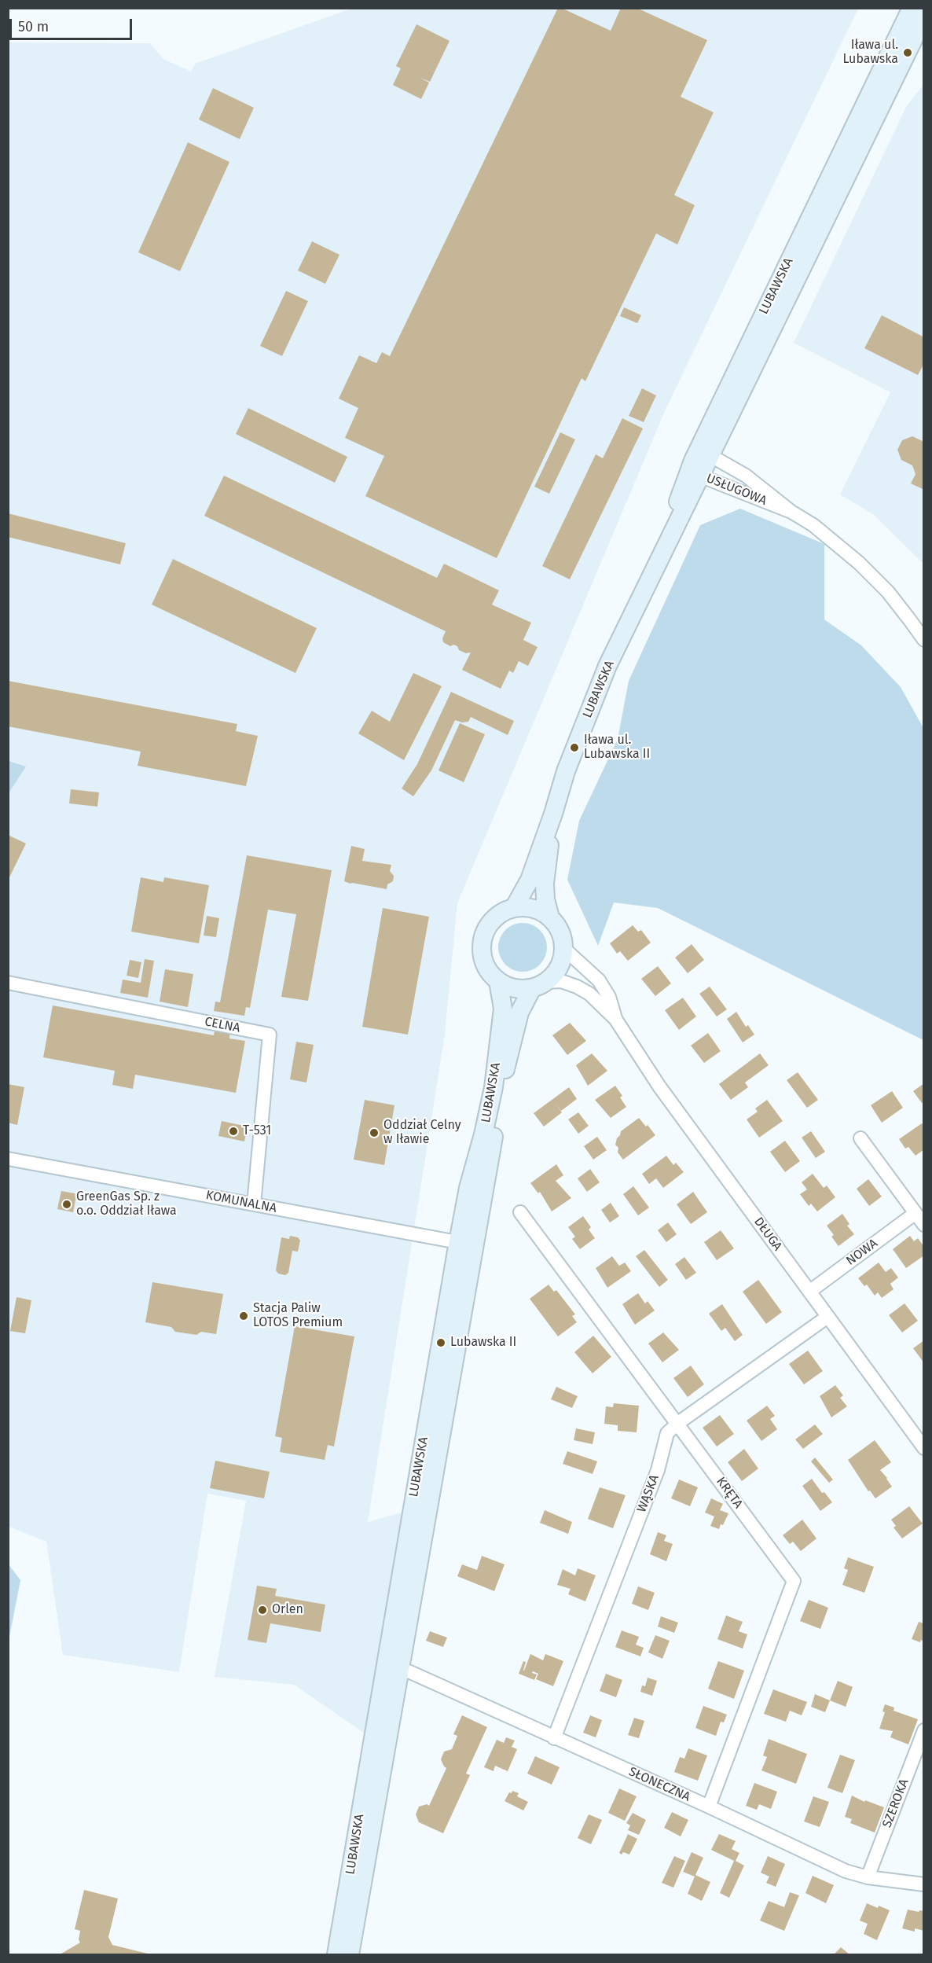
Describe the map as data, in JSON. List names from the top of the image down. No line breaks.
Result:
{"streets":{"main road":["LUBAWSKA"],"street":["USŁUGOWA","CELNA","KOMUNALNA","DŁUGA","NOWA","KRĘTA","WĄSKA","SŁONECZNA","SZEROKA"]},"crossings":[["LUBAWSKA","USŁUGOWA"],["LUBAWSKA","KOMUNALNA"],["LUBAWSKA","DŁUGA"],["LUBAWSKA","SŁONECZNA"],["CELNA","KOMUNALNA"],["DŁUGA","NOWA"],["DŁUGA","WĄSKA"],["KRĘTA","WĄSKA"],["KRĘTA","SŁONECZNA"],["WĄSKA","SŁONECZNA"],["SŁONECZNA","SZEROKA"]],"places":["Iława ul. Lubawska","Iława ul. Lubawska II","T-531","Oddział Celny w Iławie","GreenGas Sp. z o.o. Oddział Iława","Stacja Paliw LOTOS Premium","Lubawska II","Orlen"],"scale_bar":"50 m"}
